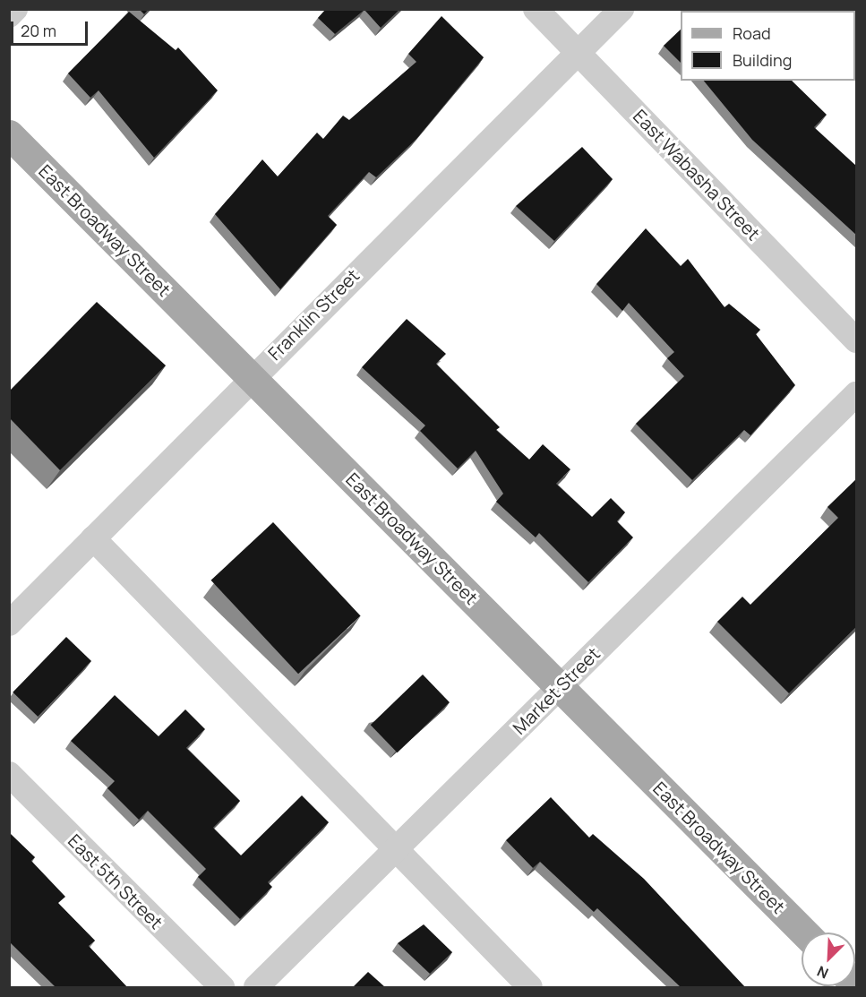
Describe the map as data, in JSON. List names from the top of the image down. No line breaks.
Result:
{"streets":{"main road":["East Broadway Street"],"street":["East Wabasha Street","Franklin Street","Market Street","East 5th Street"]},"crossings":[["East Wabasha Street","Franklin Street"],["East Broadway Street","Franklin Street"],["East Broadway Street","Market Street"]],"legend":["Road","Building"],"scale_bar":"20 m","north":"bottom left"}
